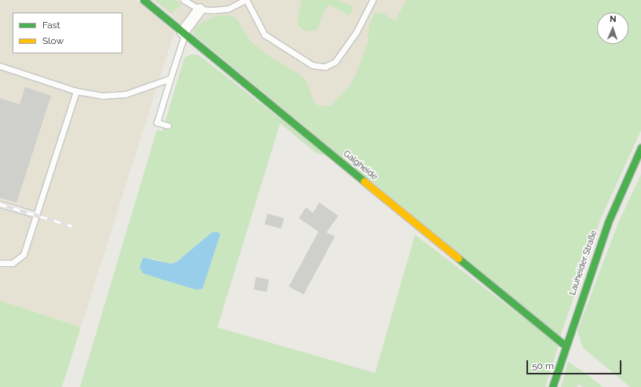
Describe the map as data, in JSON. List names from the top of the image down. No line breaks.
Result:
{"streets":{"street":["Galgheide","Lauheider Straße"]},"crossings":[["Galgheide","Lauheider Straße"]],"legend":["Fast","Slow"],"scale_bar":"50 m","north":"top"}
